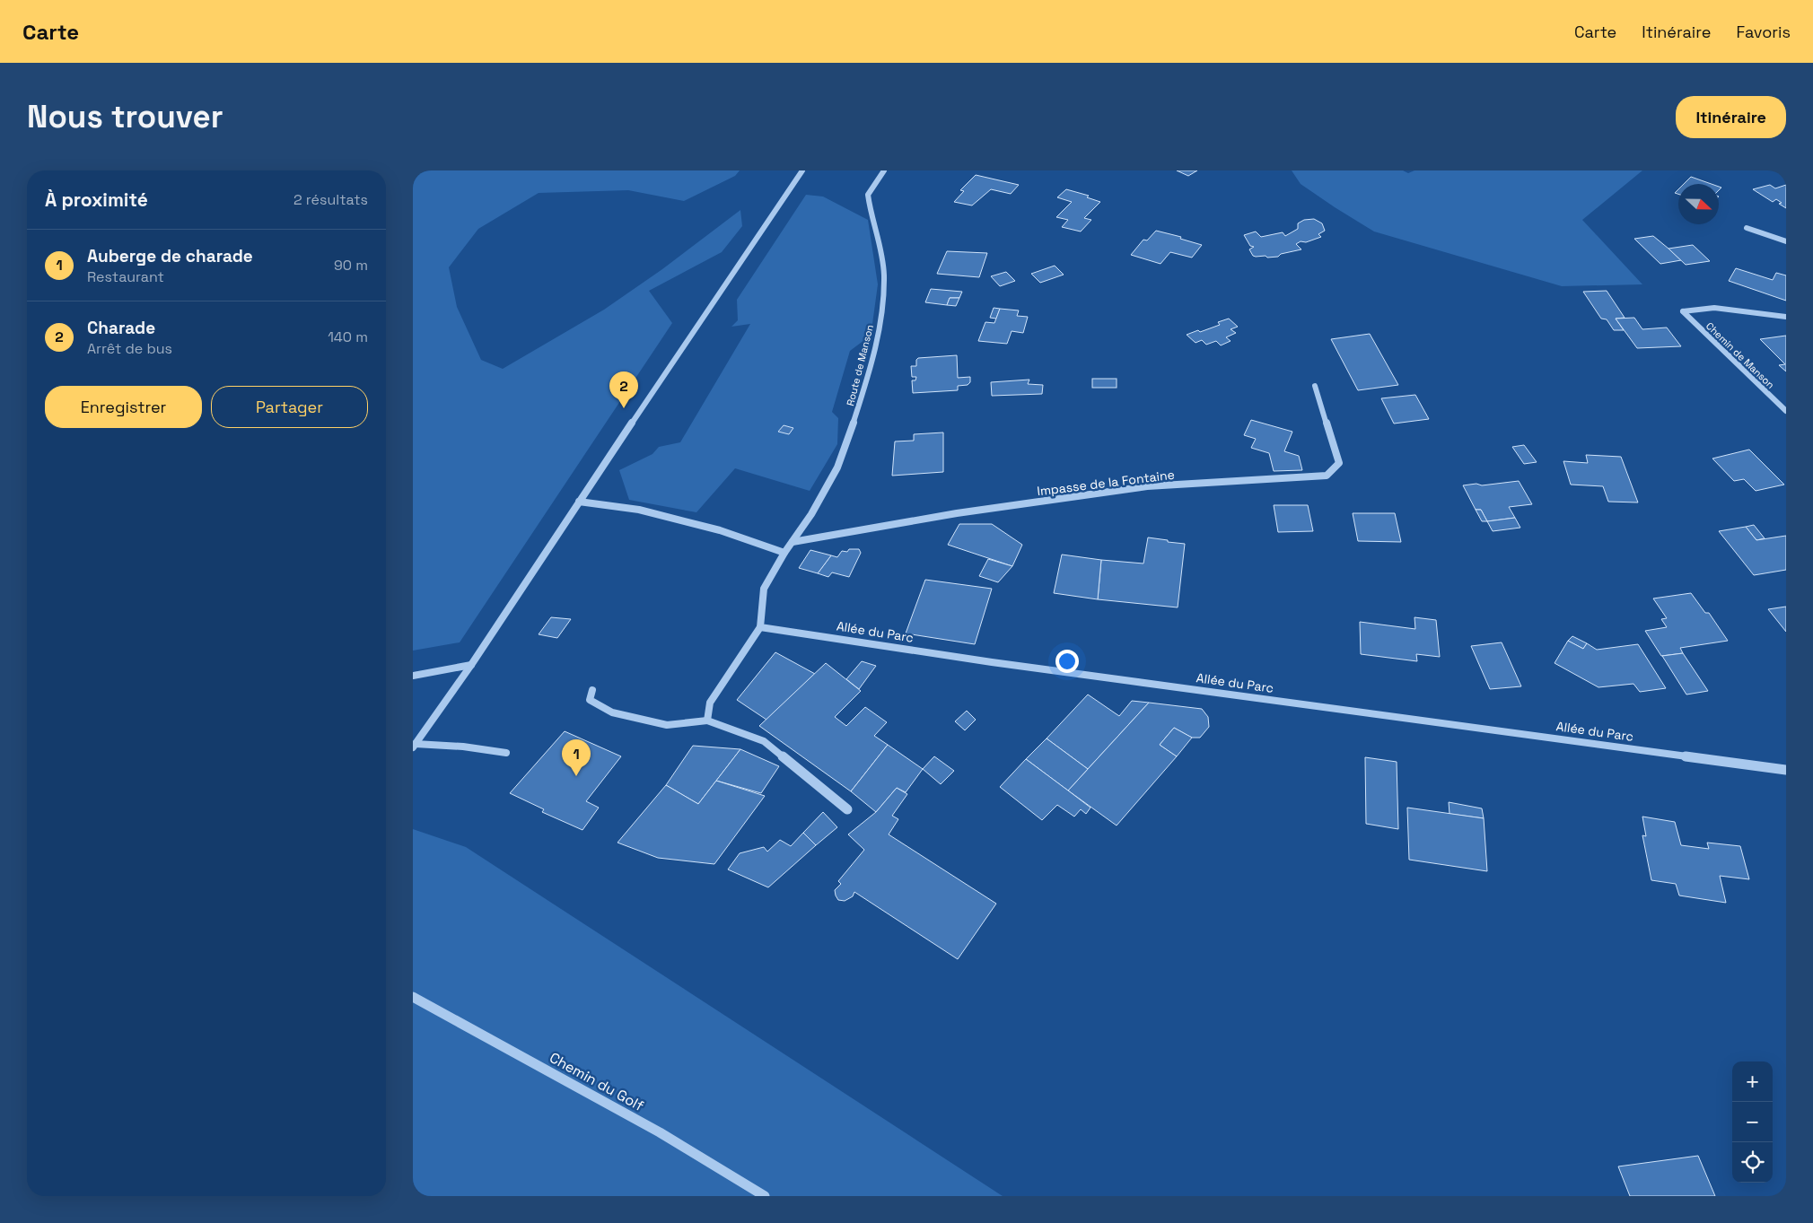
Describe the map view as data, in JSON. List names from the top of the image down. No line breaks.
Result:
{"streets":{"street":["Chemin de Manson","Route de Manson","Impasse de la Fontaine","Allée du Parc","Chemin du Golf"]},"crossings":[["Route de Manson","Impasse de la Fontaine"]],"north":"right","page":{"header":"Carte","nav":["Carte","Itinéraire","Favoris"],"buttons":["Itinéraire",["Enregistrer","Partager"]],"title":"Nous trouver","heading":["À proximité","2 résultats"],"list":[{"mark":"1","name":"Auberge de charade","note":"Restaurant","value":"90 m"},{"mark":"2","name":"Charade","note":"Arrêt de bus","value":"140 m"}],"pins":["2","1"],"map_buttons":["+","−"]}}
